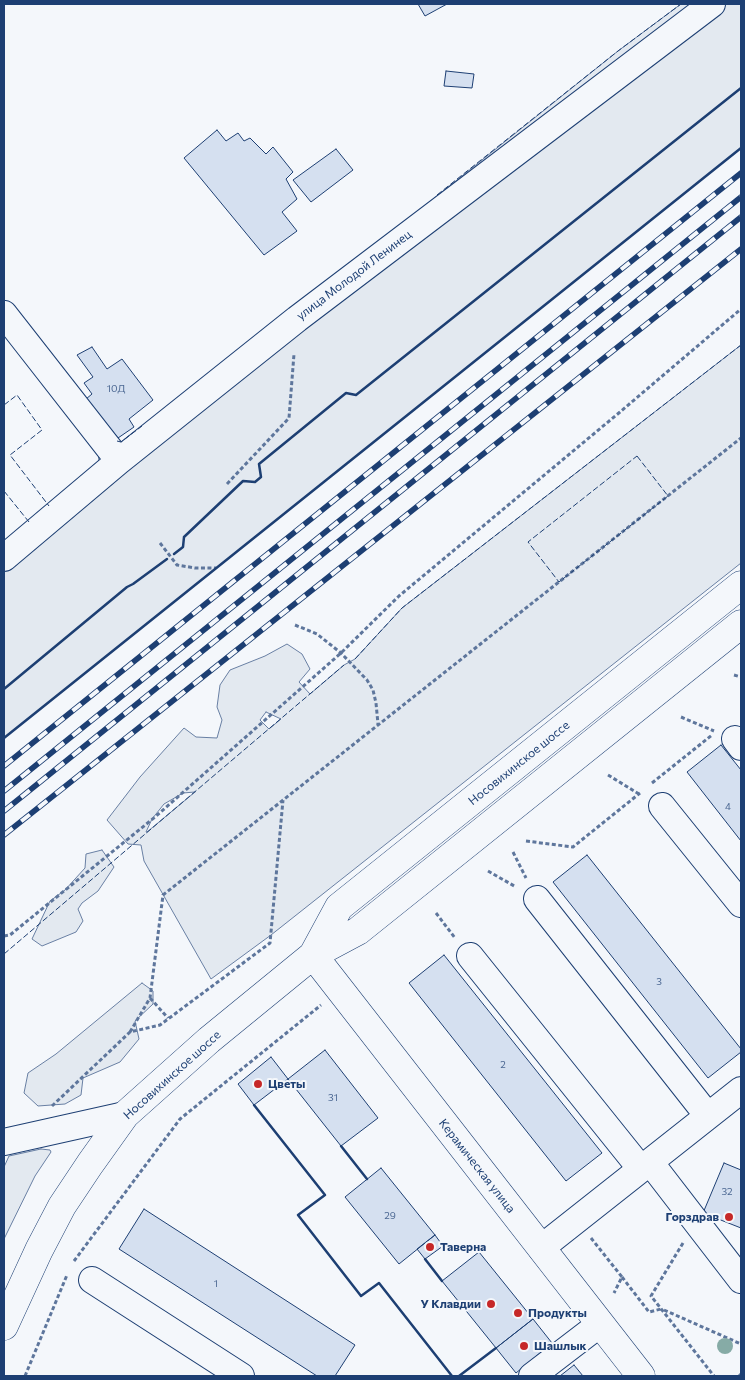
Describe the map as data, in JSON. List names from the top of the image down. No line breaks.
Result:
{"streets":{"main road":["Носовихинское шоссе","Керамическая улица"],"street":["улица Молодой Ленинец"]},"crossings":[["Носовихинское шоссе","Керамическая улица"]],"places":["Цветы","Горздрав","Таверна","У Клавдии","Продукты","Шашлык"],"house_numbers":["10Д","4","3","2","31","32","29","1"]}
